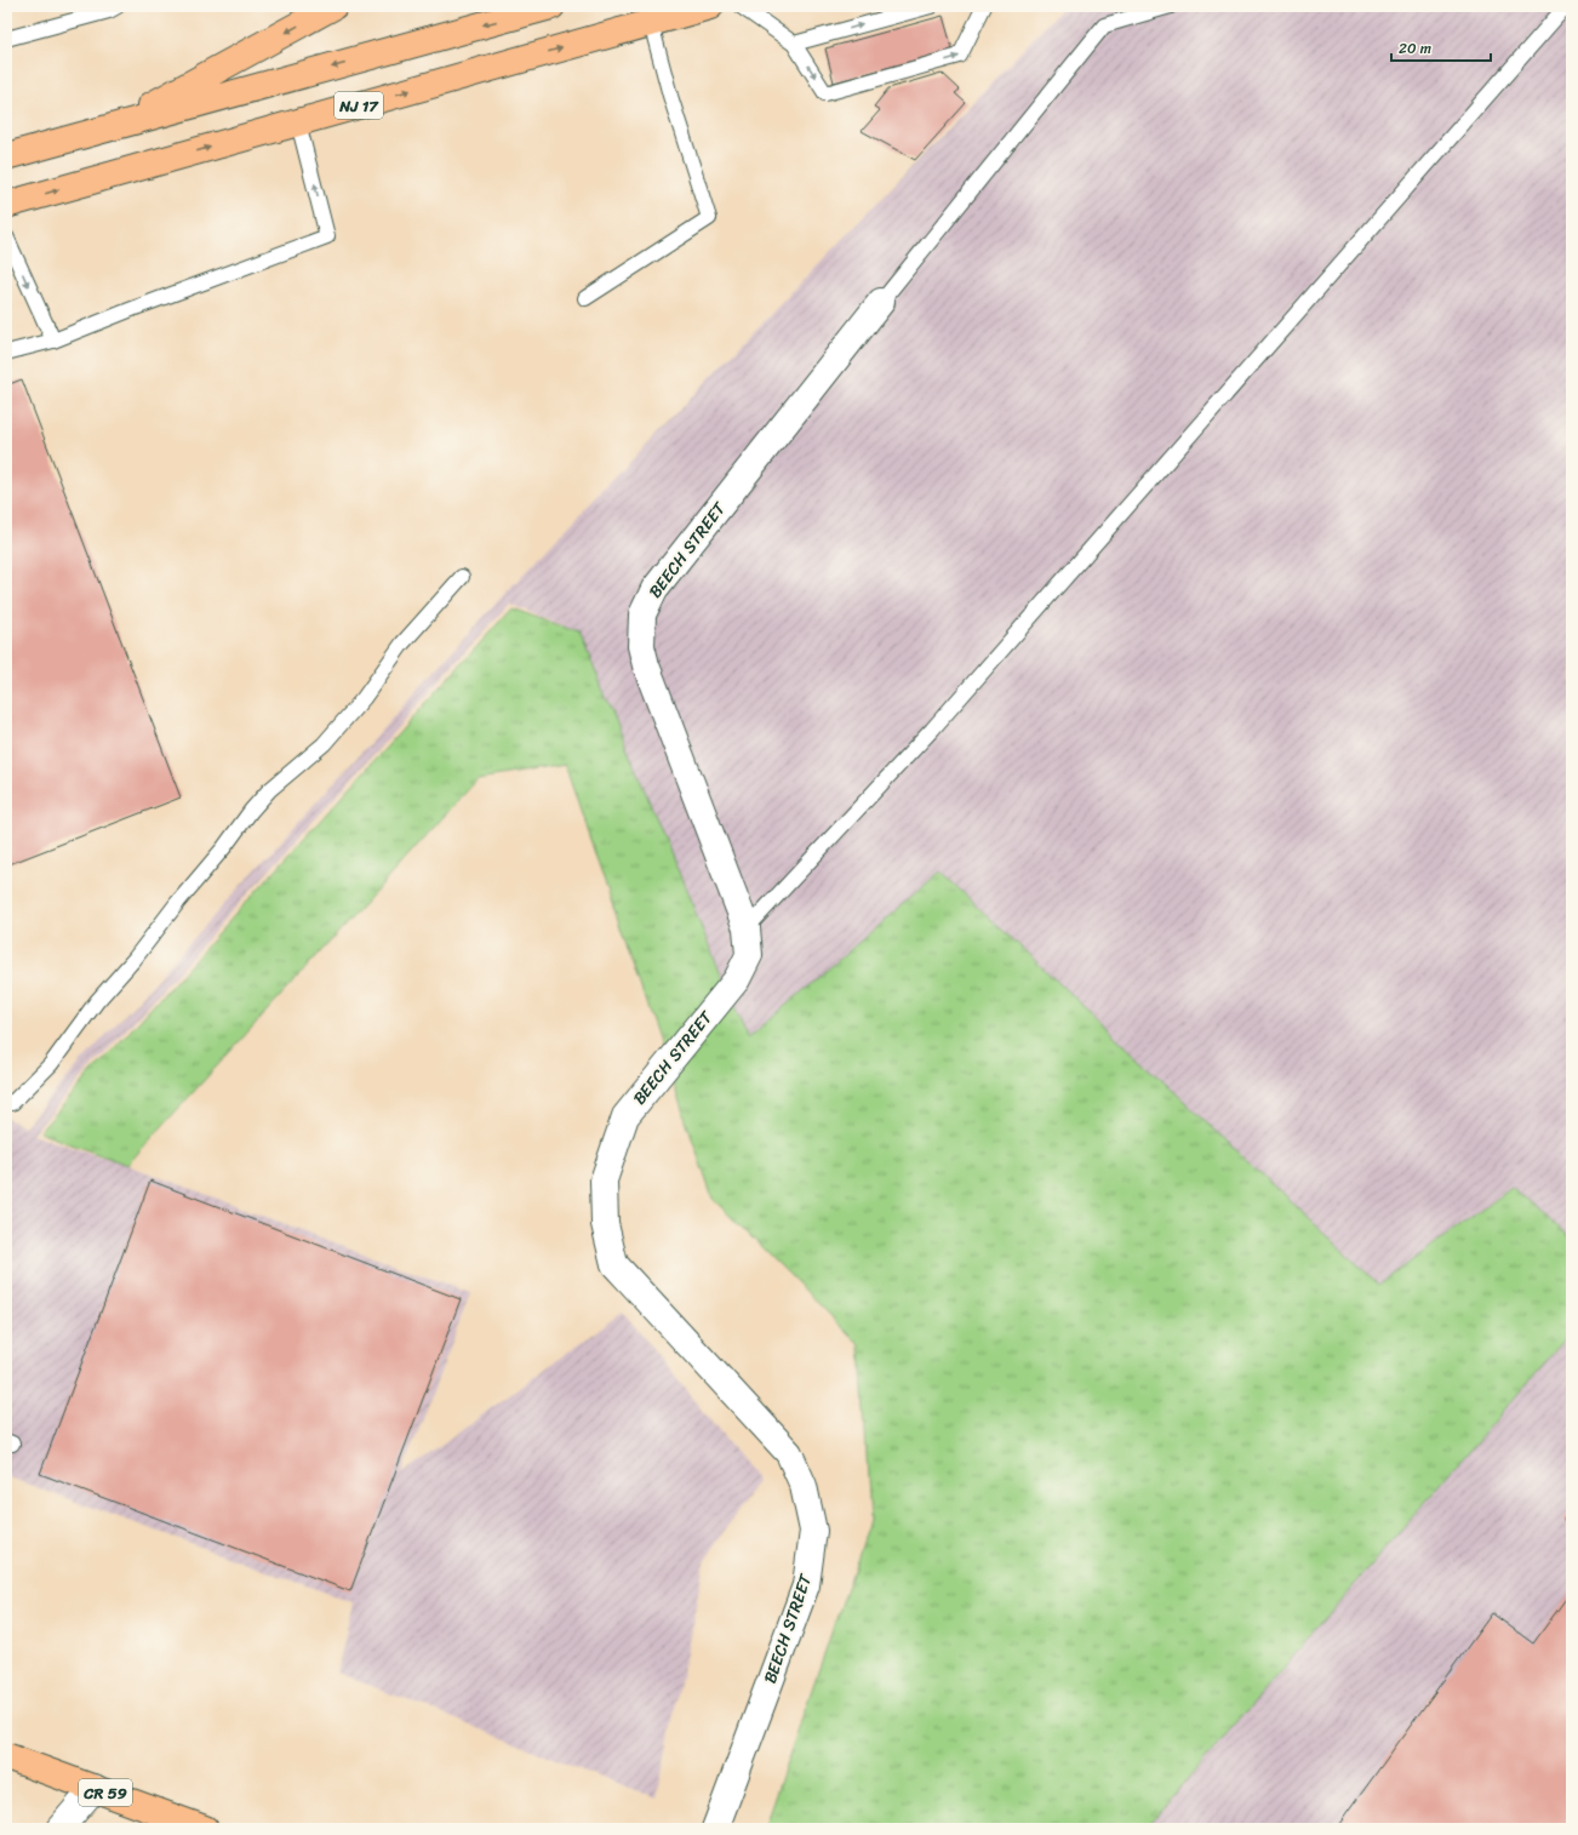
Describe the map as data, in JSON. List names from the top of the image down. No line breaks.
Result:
{"streets":{"main road":["NJ 17","CR 59"],"street":["BEECH STREET"]},"scale_bar":"20 m"}
